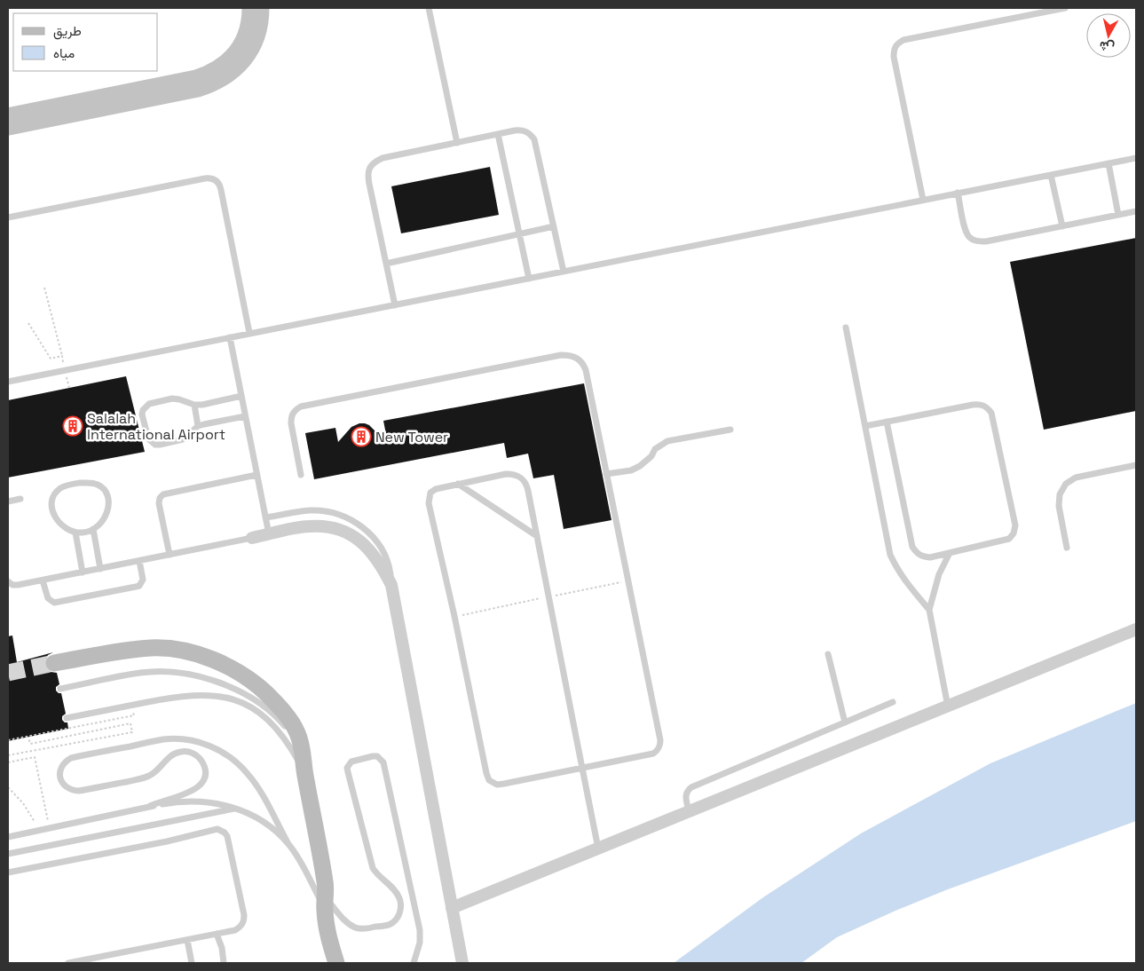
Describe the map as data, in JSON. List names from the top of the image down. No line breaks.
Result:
{"places":{"building":["Salalah International Airport","New Tower"]},"legend":["طريق","مياه"],"north":"bottom"}
